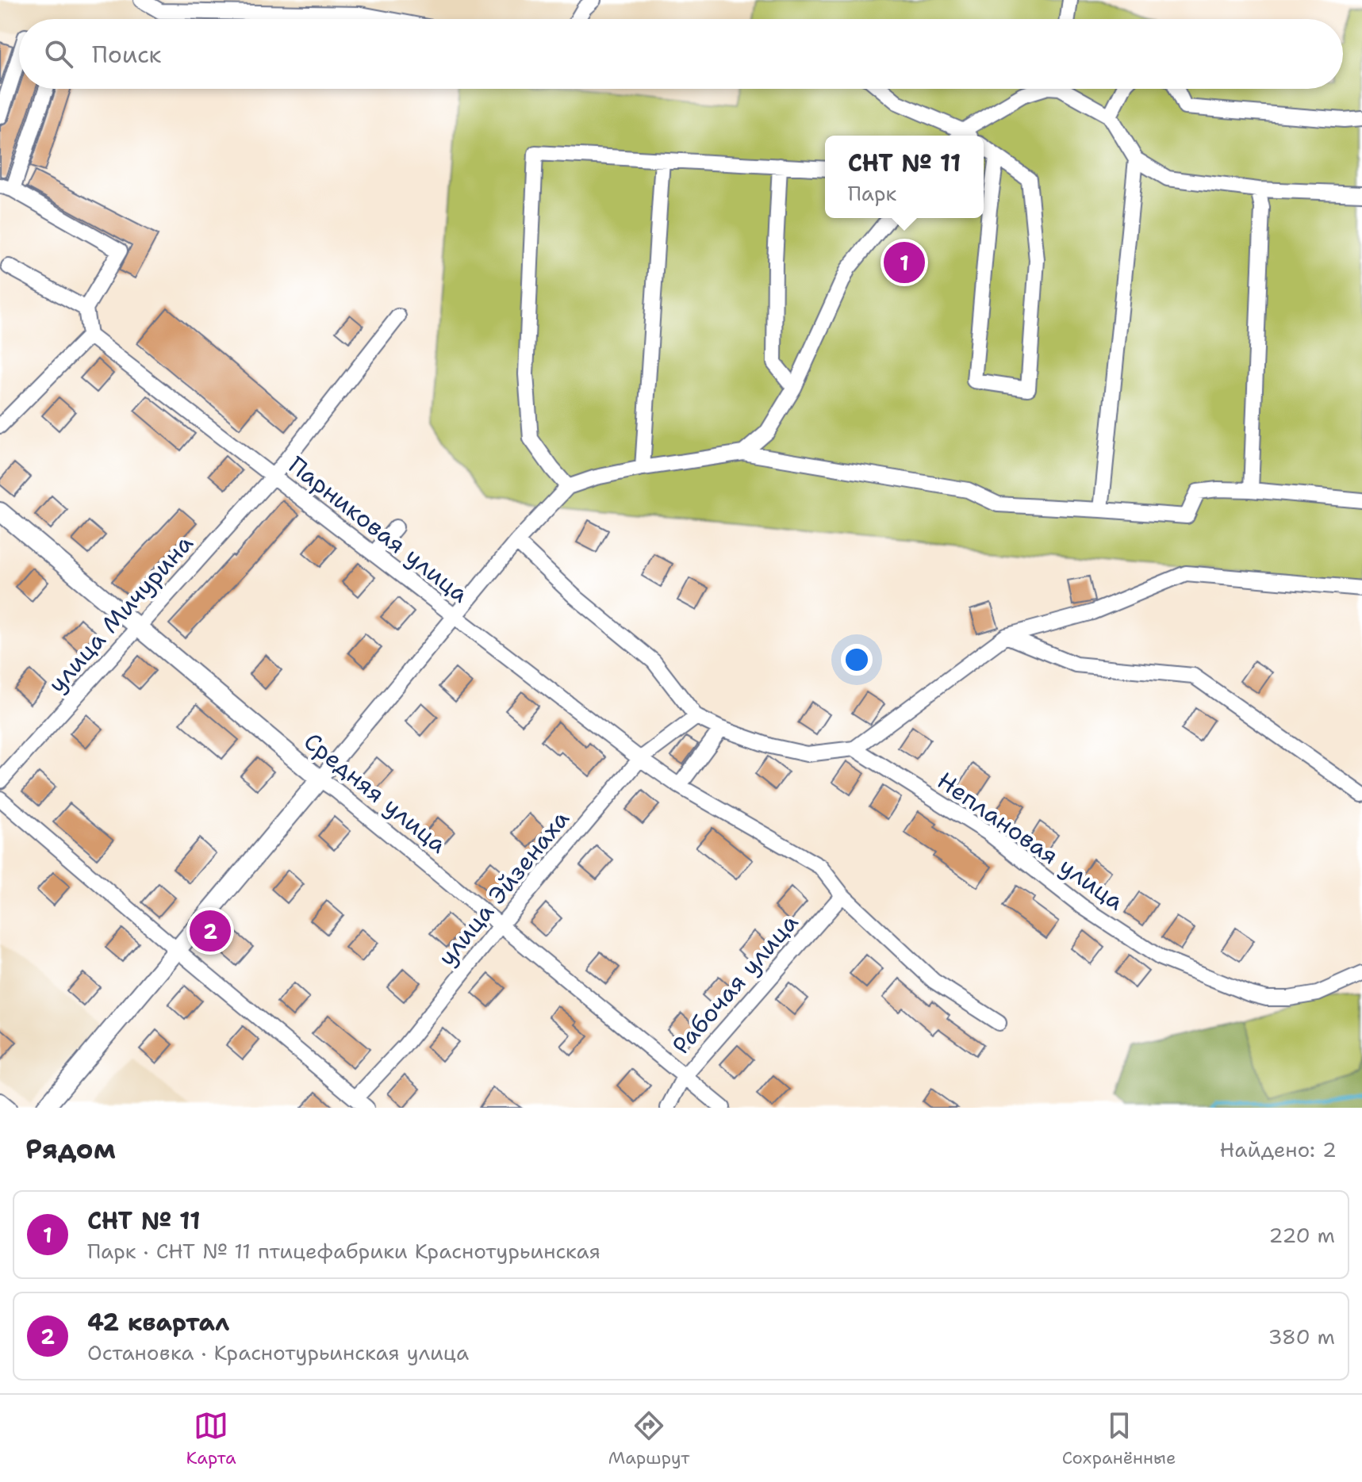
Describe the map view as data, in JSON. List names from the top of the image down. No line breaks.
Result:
{"streets":{"main road":["Средняя улица"],"street":["Парниковая улица","улица Мичурина","Неплановая улица","улица Эйзенаха","Рабочая улица"]},"crossings":[["Парниковая улица","улица Мичурина"],["Парниковая улица","улица Эйзенаха"],["Парниковая улица","Рабочая улица"],["улица Мичурина","Средняя улица"],["Средняя улица","улица Эйзенаха"],["Средняя улица","Рабочая улица"]],"page":{"search":"Поиск","popup":["СНТ № 11","Парк"],"pins":["1","2"],"heading":["Рядом","Найдено: 2"],"list":[{"mark":"1","name":"СНТ № 11","note":"Парк · СНТ № 11 птицефабрики Краснотурьинская","value":"220 m"},{"mark":"2","name":"42 квартал","note":"Остановка · Краснотурьинская улица","value":"380 m"}],"nav":["Карта","Маршрут","Сохранённые"]}}
